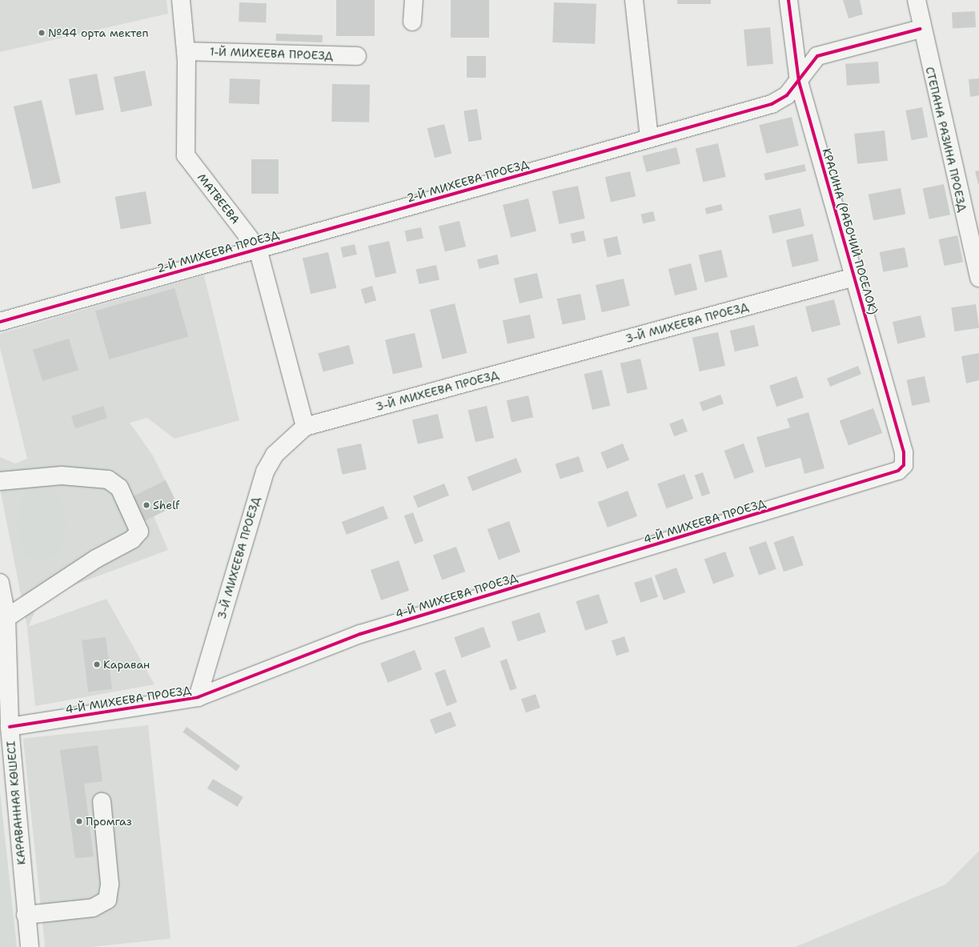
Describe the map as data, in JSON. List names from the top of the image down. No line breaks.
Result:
{"streets":{"street":["1-Й МИХЕЕВА ПРОЕЗД","СТЕПАНА РАЗИНА ПРОЕЗД","2-Й МИХЕЕВА ПРОЕЗД","МАТВЕЕВА","КРАСИНА (РАБОЧИЙ ПОСЕЛОК)","3-Й МИХЕЕВА ПРОЕЗД","4-Й МИХЕЕВА ПРОЕЗД","КАРАВАННАЯ КӨШЕСІ"]},"crossings":[["1-Й МИХЕЕВА ПРОЕЗД","МАТВЕЕВА"],["СТЕПАНА РАЗИНА ПРОЕЗД","2-Й МИХЕЕВА ПРОЕЗД"],["2-Й МИХЕЕВА ПРОЕЗД","МАТВЕЕВА"],["2-Й МИХЕЕВА ПРОЕЗД","КРАСИНА (РАБОЧИЙ ПОСЕЛОК)"],["МАТВЕЕВА","3-Й МИХЕЕВА ПРОЕЗД"],["КРАСИНА (РАБОЧИЙ ПОСЕЛОК)","3-Й МИХЕЕВА ПРОЕЗД"],["КРАСИНА (РАБОЧИЙ ПОСЕЛОК)","4-Й МИХЕЕВА ПРОЕЗД"],["3-Й МИХЕЕВА ПРОЕЗД","4-Й МИХЕЕВА ПРОЕЗД"],["4-Й МИХЕЕВА ПРОЕЗД","КАРАВАННАЯ КӨШЕСІ"]],"places":["№44 орта мектеп","Shelf","Караван","Промгаз"]}
